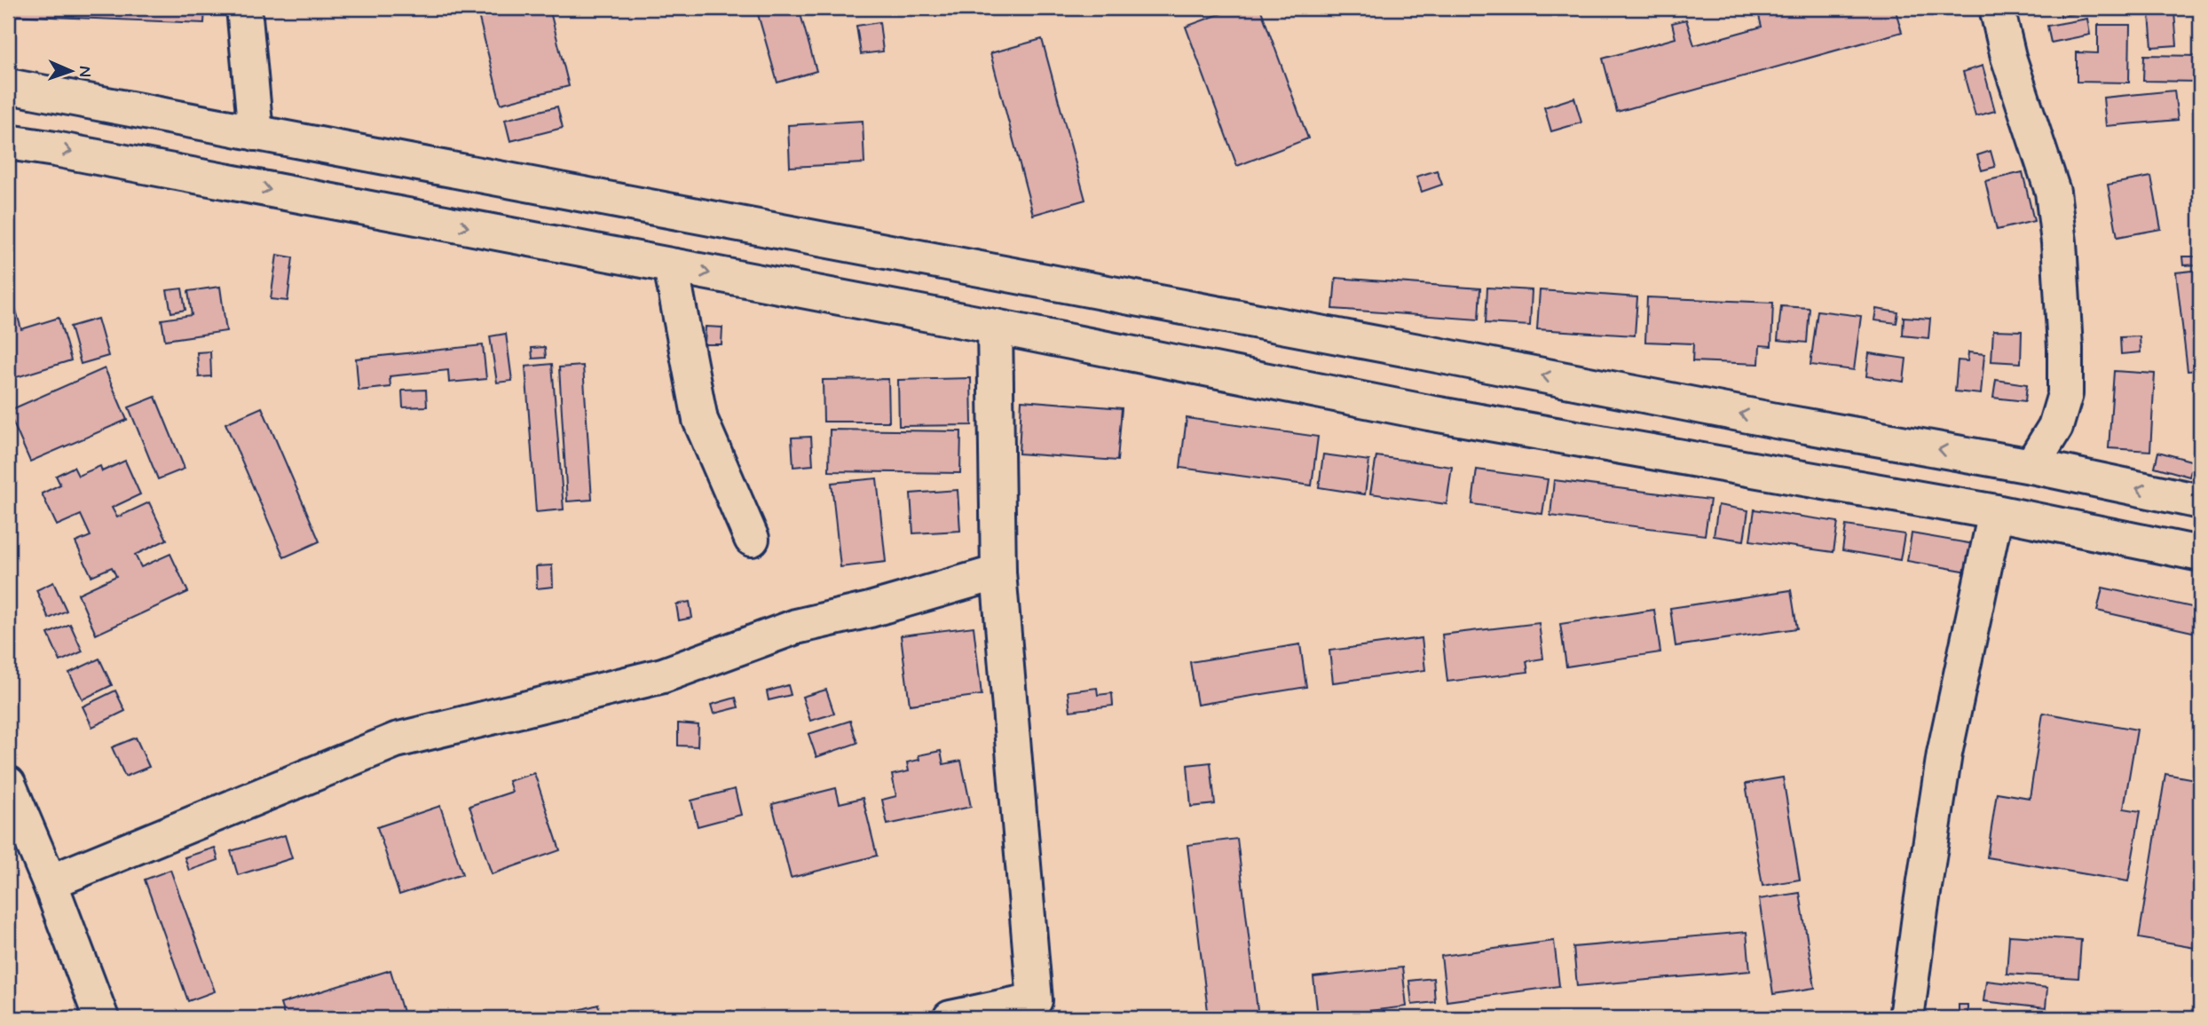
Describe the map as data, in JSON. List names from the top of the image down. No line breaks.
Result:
{"north":"right"}
